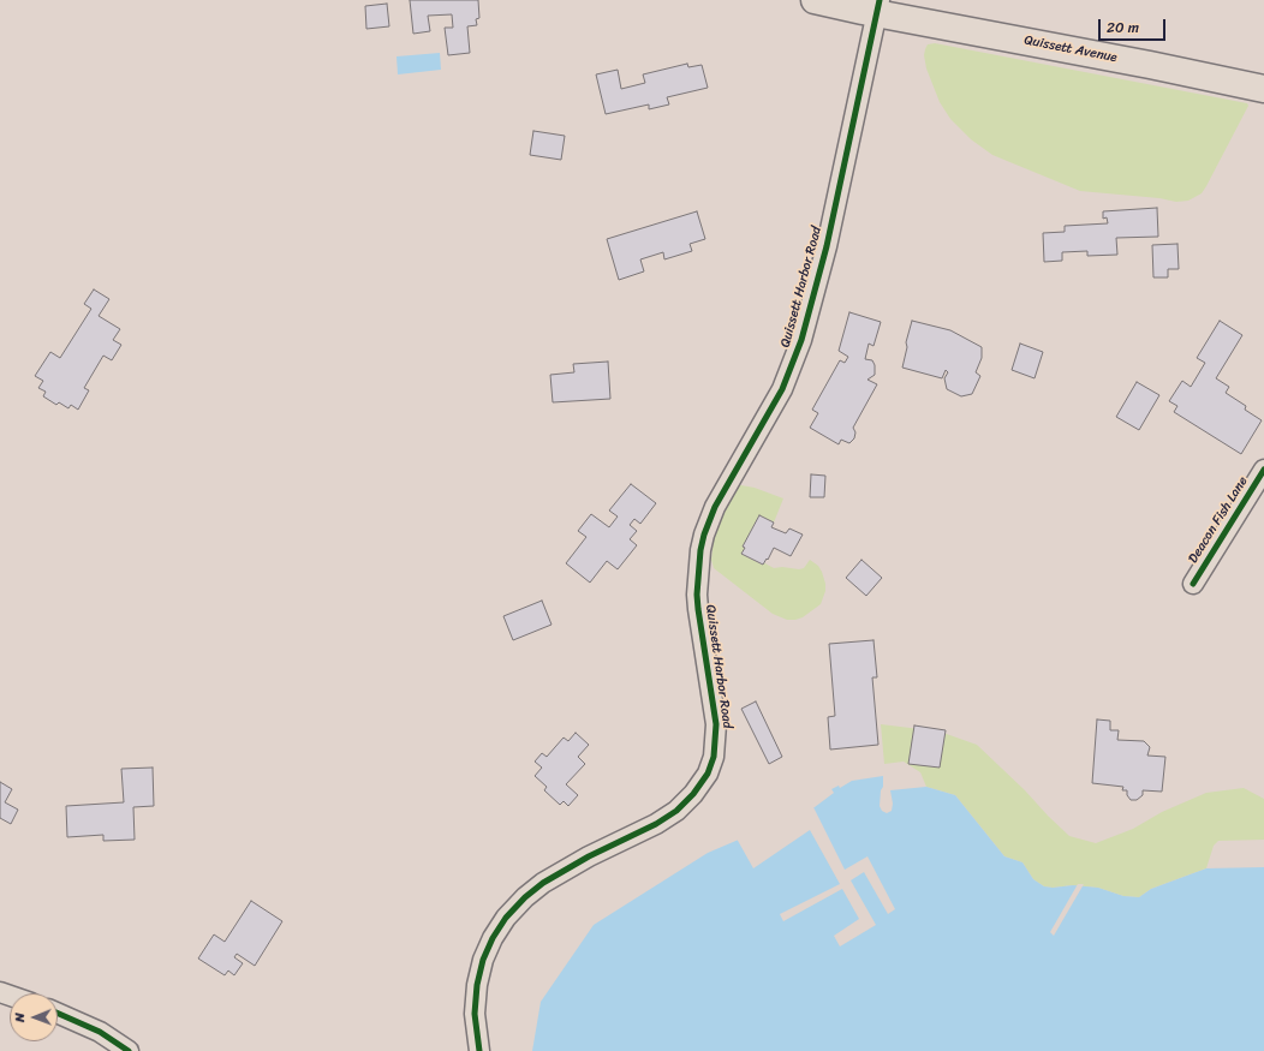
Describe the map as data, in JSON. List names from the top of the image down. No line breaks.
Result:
{"streets":{"main road":["Quissett Avenue"],"street":["Quissett Harbor Road","Deacon Fish Lane"]},"crossings":[["Quissett Avenue","Quissett Harbor Road"]],"scale_bar":"20 m","north":"left"}
